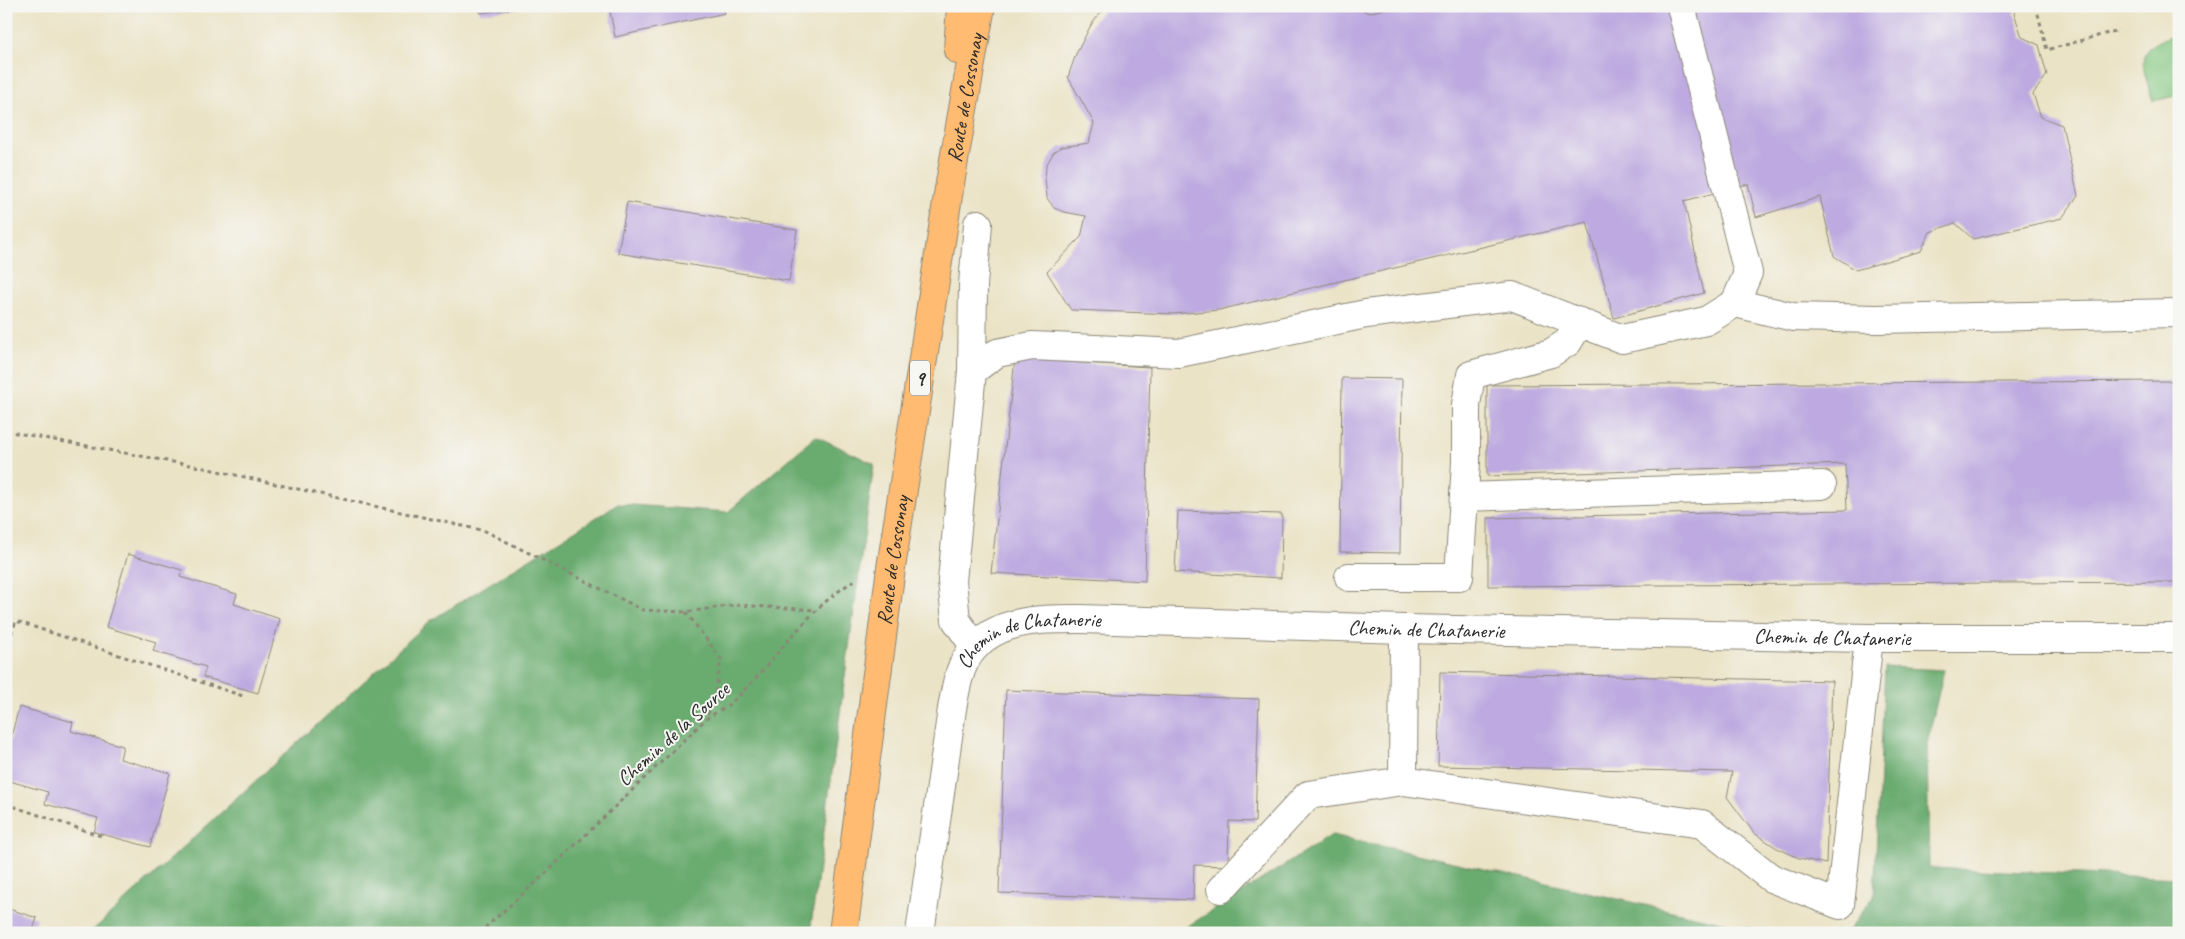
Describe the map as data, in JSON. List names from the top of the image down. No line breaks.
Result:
{"streets":{"main road":["Route de Cossonay","9"],"street":["Chemin de Chatanerie"],"path":["Chemin de la Source"]},"crossings":[["Route de Cossonay","Chemin de la Source"]]}
